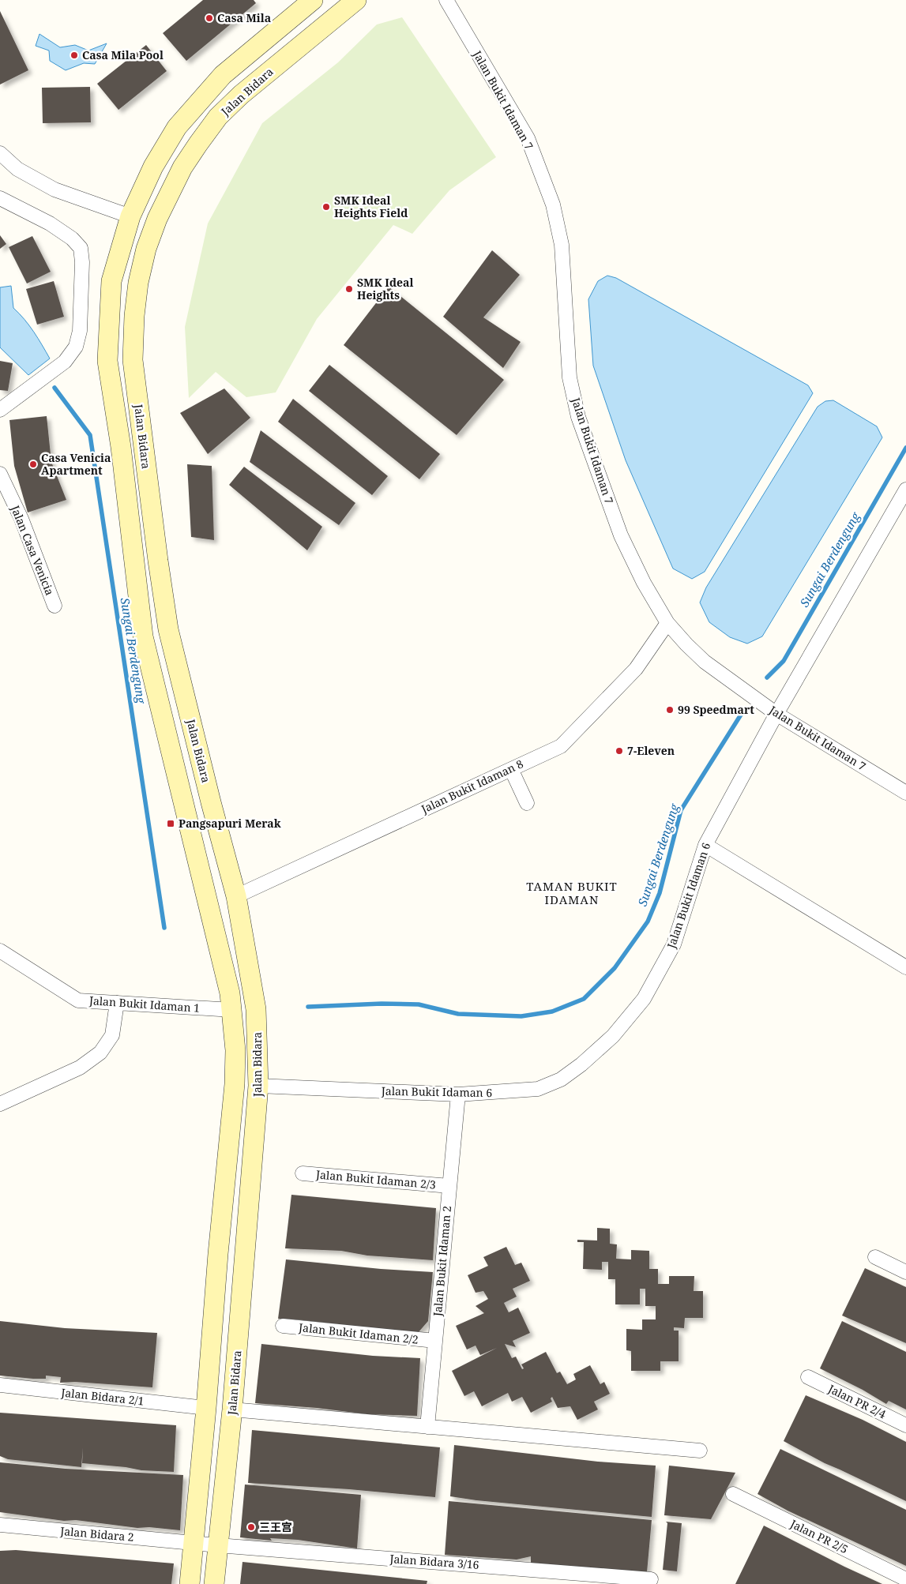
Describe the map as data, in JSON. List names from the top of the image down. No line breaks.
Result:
{"streets":{"main road":["Jalan Bidara"],"street":["Jalan Bukit Idaman 7","Jalan Casa Venicia","Jalan Bukit Idaman 8","Jalan Bukit Idaman 6","Jalan Bukit Idaman 1","Jalan Bukit Idaman 2/3","Jalan Bukit Idaman 2","Jalan Bukit Idaman 2/2","Jalan Bidara 2/1","Jalan PR 2/4","Jalan Bidara 2","Jalan PR 2/5","Jalan Bidara 3/16"]},"crossings":[["Jalan Bidara","Jalan Bukit Idaman 8"],["Jalan Bidara","Jalan Bukit Idaman 6"],["Jalan Bidara","Jalan Bukit Idaman 1"],["Jalan Bidara","Jalan Bidara 2/1"],["Jalan Bidara","Jalan Bidara 2"],["Jalan Bidara","Jalan Bidara 3/16"],["Jalan Bukit Idaman 7","Jalan Bukit Idaman 8"],["Jalan Bukit Idaman 7","Jalan Bukit Idaman 6"],["Jalan Bukit Idaman 6","Jalan Bukit Idaman 2"],["Jalan Bukit Idaman 2/3","Jalan Bukit Idaman 2"],["Jalan Bukit Idaman 2","Jalan Bukit Idaman 2/2"],["Jalan Bidara 2","Jalan Bidara 3/16"]],"districts":["TAMAN BUKIT IDAMAN"],"water":["Sungai Berdengung"],"places":{"other":["Casa Mila","Casa Mila Pool","SMK Ideal Heights Field","SMK Ideal Heights","Casa Venicia Apartment","99 Speedmart","7-Eleven","三王宫"],"transit":["Pangsapuri Merak"]}}
